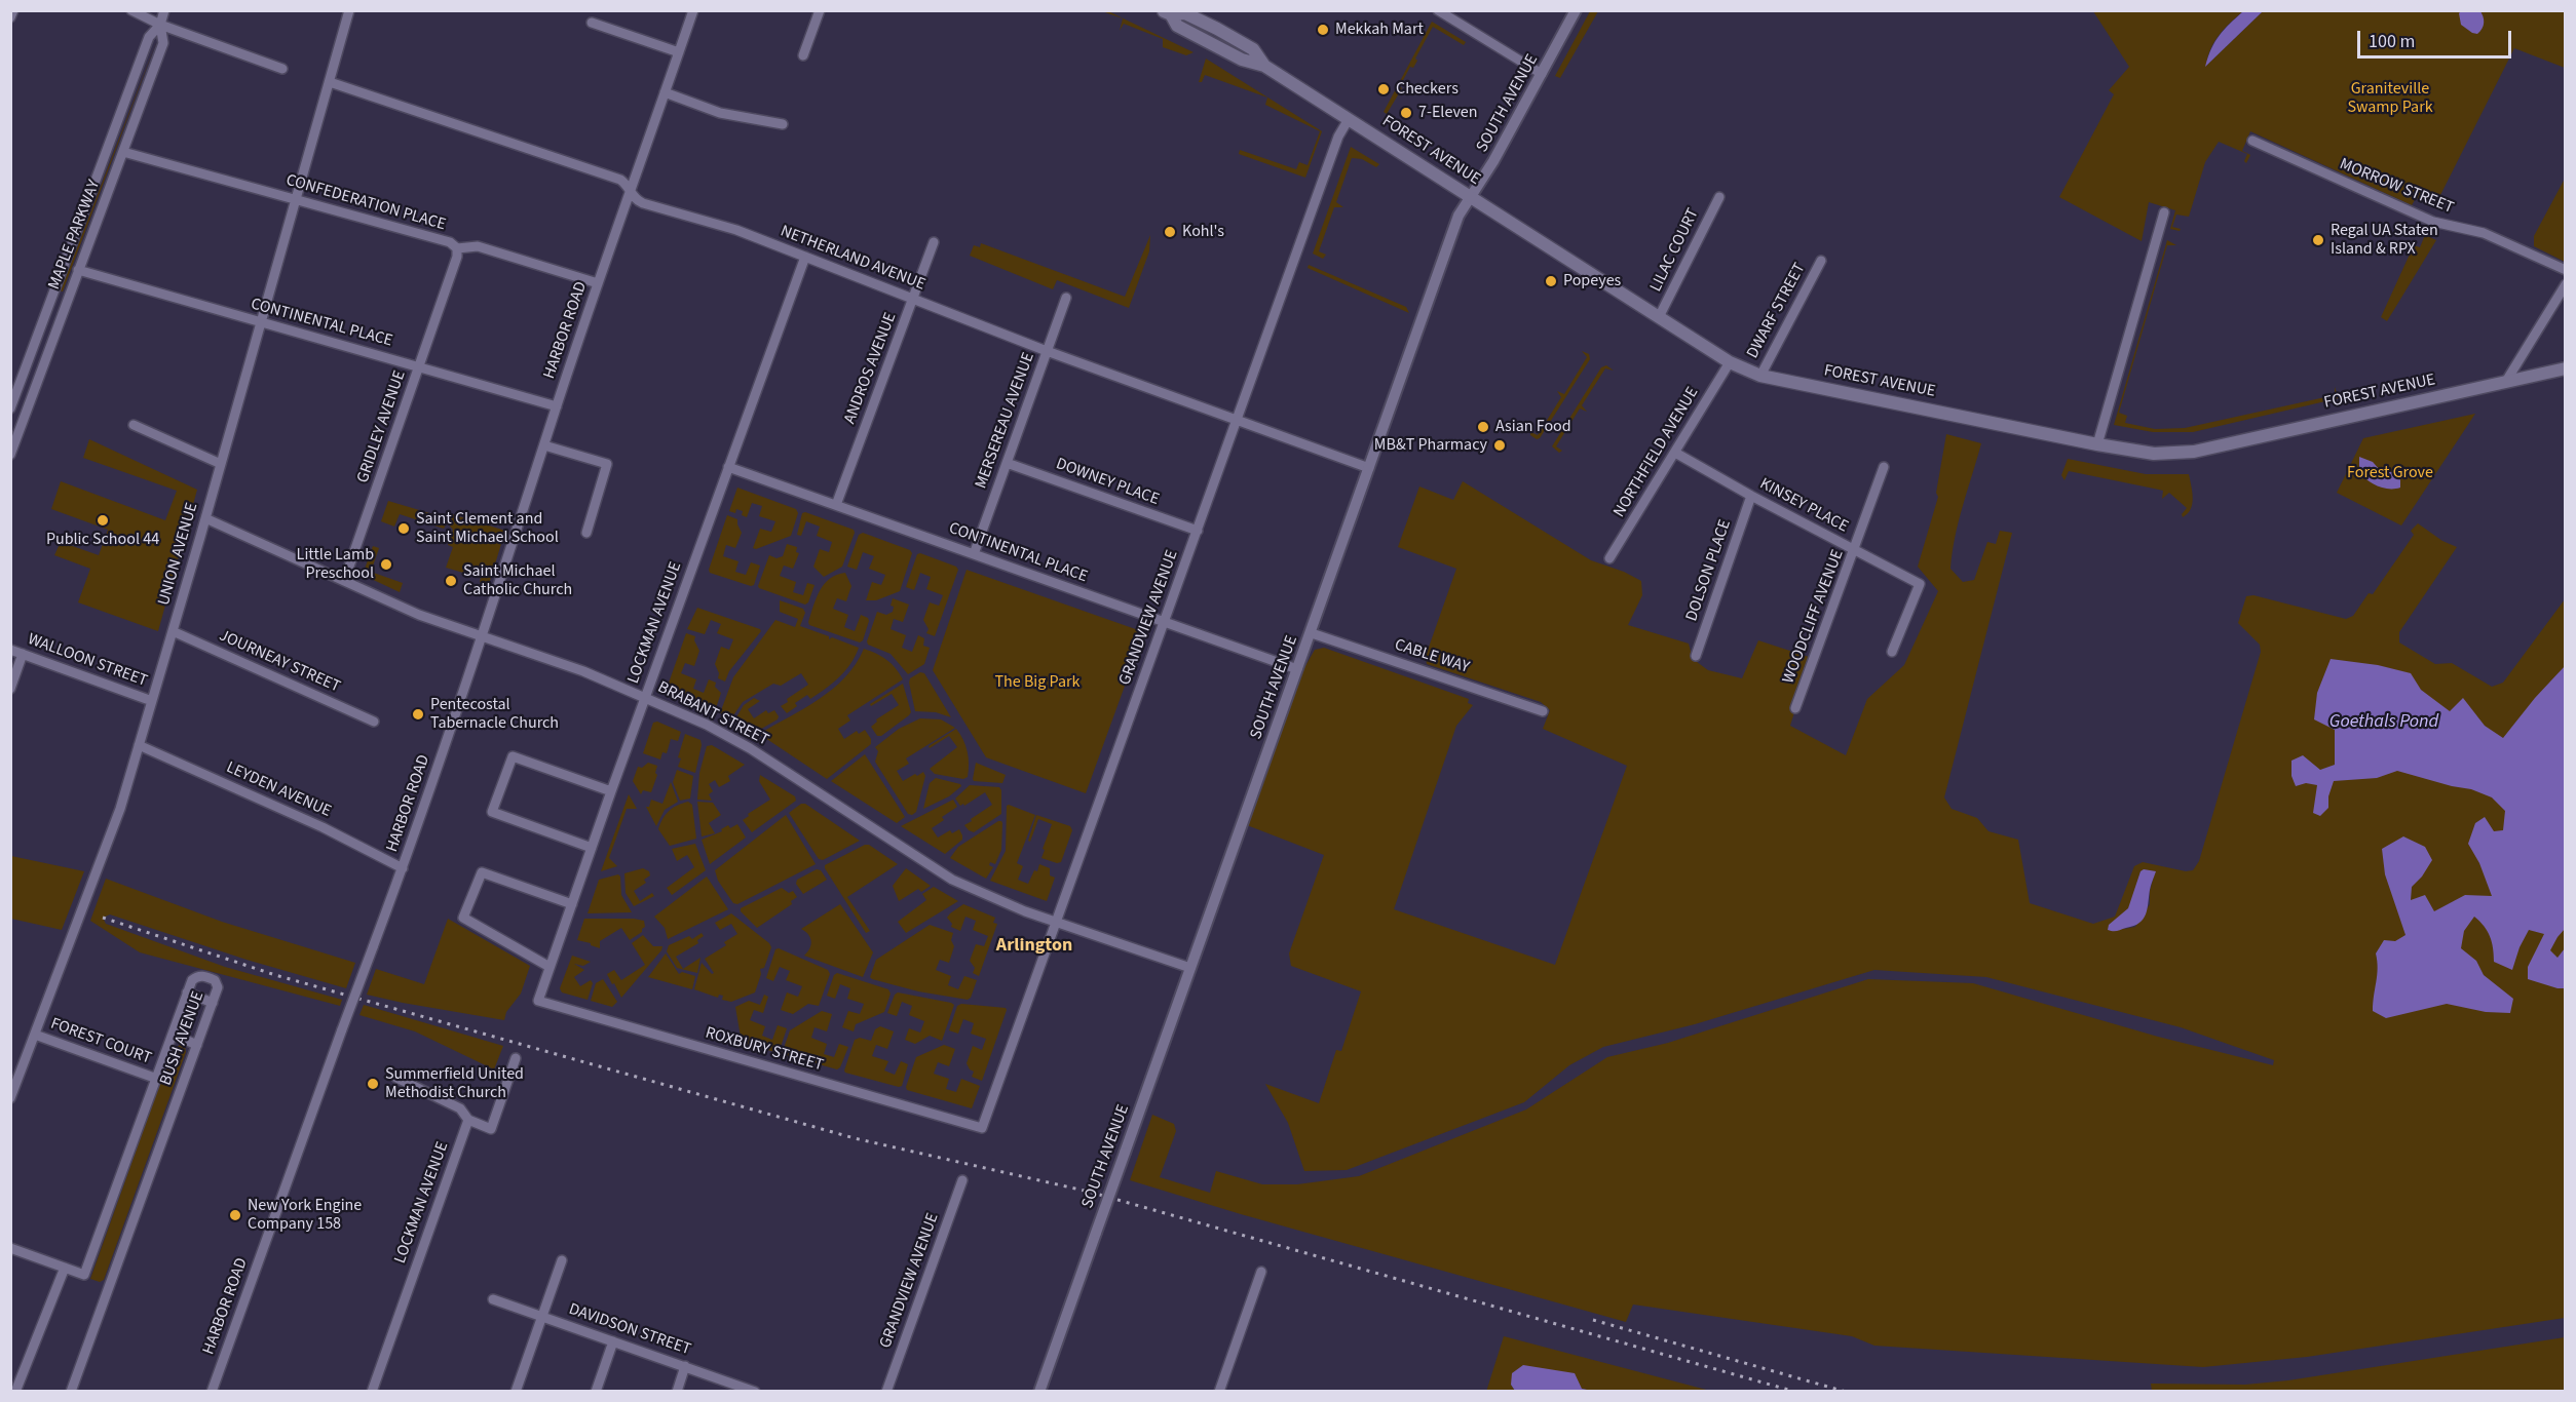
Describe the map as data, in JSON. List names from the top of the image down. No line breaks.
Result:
{"streets":{"main road":["FOREST AVENUE"],"street":["SOUTH AVENUE","MORROW STREET","CONFEDERATION PLACE","MAPLE PARKWAY","LILAC COURT","NETHERLAND AVENUE","DWARF STREET","CONTINENTAL PLACE","HARBOR ROAD","ANDROS AVENUE","MERSEREAU AVENUE","GRIDLEY AVENUE","NORTHFIELD AVENUE","DOWNEY PLACE","KINSEY PLACE","UNION AVENUE","DOLSON PLACE","WOODCLIFF AVENUE","GRANDVIEW AVENUE","LOCKMAN AVENUE","CABLE WAY","WALLOON STREET","JOURNEAY STREET","BRABANT STREET","LEYDEN AVENUE","BUSH AVENUE","FOREST COURT","ROXBURY STREET","DAVIDSON STREET"]},"crossings":[["SOUTH AVENUE","FOREST AVENUE"],["SOUTH AVENUE","NETHERLAND AVENUE"],["SOUTH AVENUE","CONTINENTAL PLACE"],["SOUTH AVENUE","CABLE WAY"],["SOUTH AVENUE","BRABANT STREET"],["FOREST AVENUE","LILAC COURT"],["FOREST AVENUE","DWARF STREET"],["FOREST AVENUE","NORTHFIELD AVENUE"],["FOREST AVENUE","GRANDVIEW AVENUE"],["CONFEDERATION PLACE","MAPLE PARKWAY"],["CONFEDERATION PLACE","HARBOR ROAD"],["CONFEDERATION PLACE","GRIDLEY AVENUE"],["CONFEDERATION PLACE","UNION AVENUE"],["MAPLE PARKWAY","CONTINENTAL PLACE"],["NETHERLAND AVENUE","HARBOR ROAD"],["NETHERLAND AVENUE","ANDROS AVENUE"],["NETHERLAND AVENUE","MERSEREAU AVENUE"],["NETHERLAND AVENUE","UNION AVENUE"],["NETHERLAND AVENUE","GRANDVIEW AVENUE"],["NETHERLAND AVENUE","LOCKMAN AVENUE"],["CONTINENTAL PLACE","HARBOR ROAD"],["CONTINENTAL PLACE","ANDROS AVENUE"],["CONTINENTAL PLACE","MERSEREAU AVENUE"],["CONTINENTAL PLACE","GRIDLEY AVENUE"],["CONTINENTAL PLACE","UNION AVENUE"],["CONTINENTAL PLACE","GRANDVIEW AVENUE"],["CONTINENTAL PLACE","LOCKMAN AVENUE"],["HARBOR ROAD","BRABANT STREET"],["HARBOR ROAD","LEYDEN AVENUE"],["MERSEREAU AVENUE","DOWNEY PLACE"],["GRIDLEY AVENUE","BRABANT STREET"],["NORTHFIELD AVENUE","KINSEY PLACE"],["DOWNEY PLACE","GRANDVIEW AVENUE"],["KINSEY PLACE","DOLSON PLACE"],["KINSEY PLACE","WOODCLIFF AVENUE"],["UNION AVENUE","WALLOON STREET"],["UNION AVENUE","JOURNEAY STREET"],["UNION AVENUE","BRABANT STREET"],["UNION AVENUE","LEYDEN AVENUE"],["UNION AVENUE","FOREST COURT"],["GRANDVIEW AVENUE","BRABANT STREET"],["GRANDVIEW AVENUE","ROXBURY STREET"],["LOCKMAN AVENUE","BRABANT STREET"],["LOCKMAN AVENUE","ROXBURY STREET"],["BUSH AVENUE","FOREST COURT"]],"districts":["Arlington"],"water":["Goethals Pond"],"parks":["Graniteville Swamp Park","Forest Grove","The Big Park"],"places":["Mekkah Mart","Checkers","7-Eleven","Kohl's","Regal UA Staten Island & RPX","Popeyes","Asian Food","MB&T Pharmacy","Public School 44","Saint Clement and Saint Michael School","Little Lamb Preschool","Saint Michael Catholic Church","Pentecostal Tabernacle Church","Summerfield United Methodist Church","New York Engine Company 158"],"scale_bar":"100 m"}
